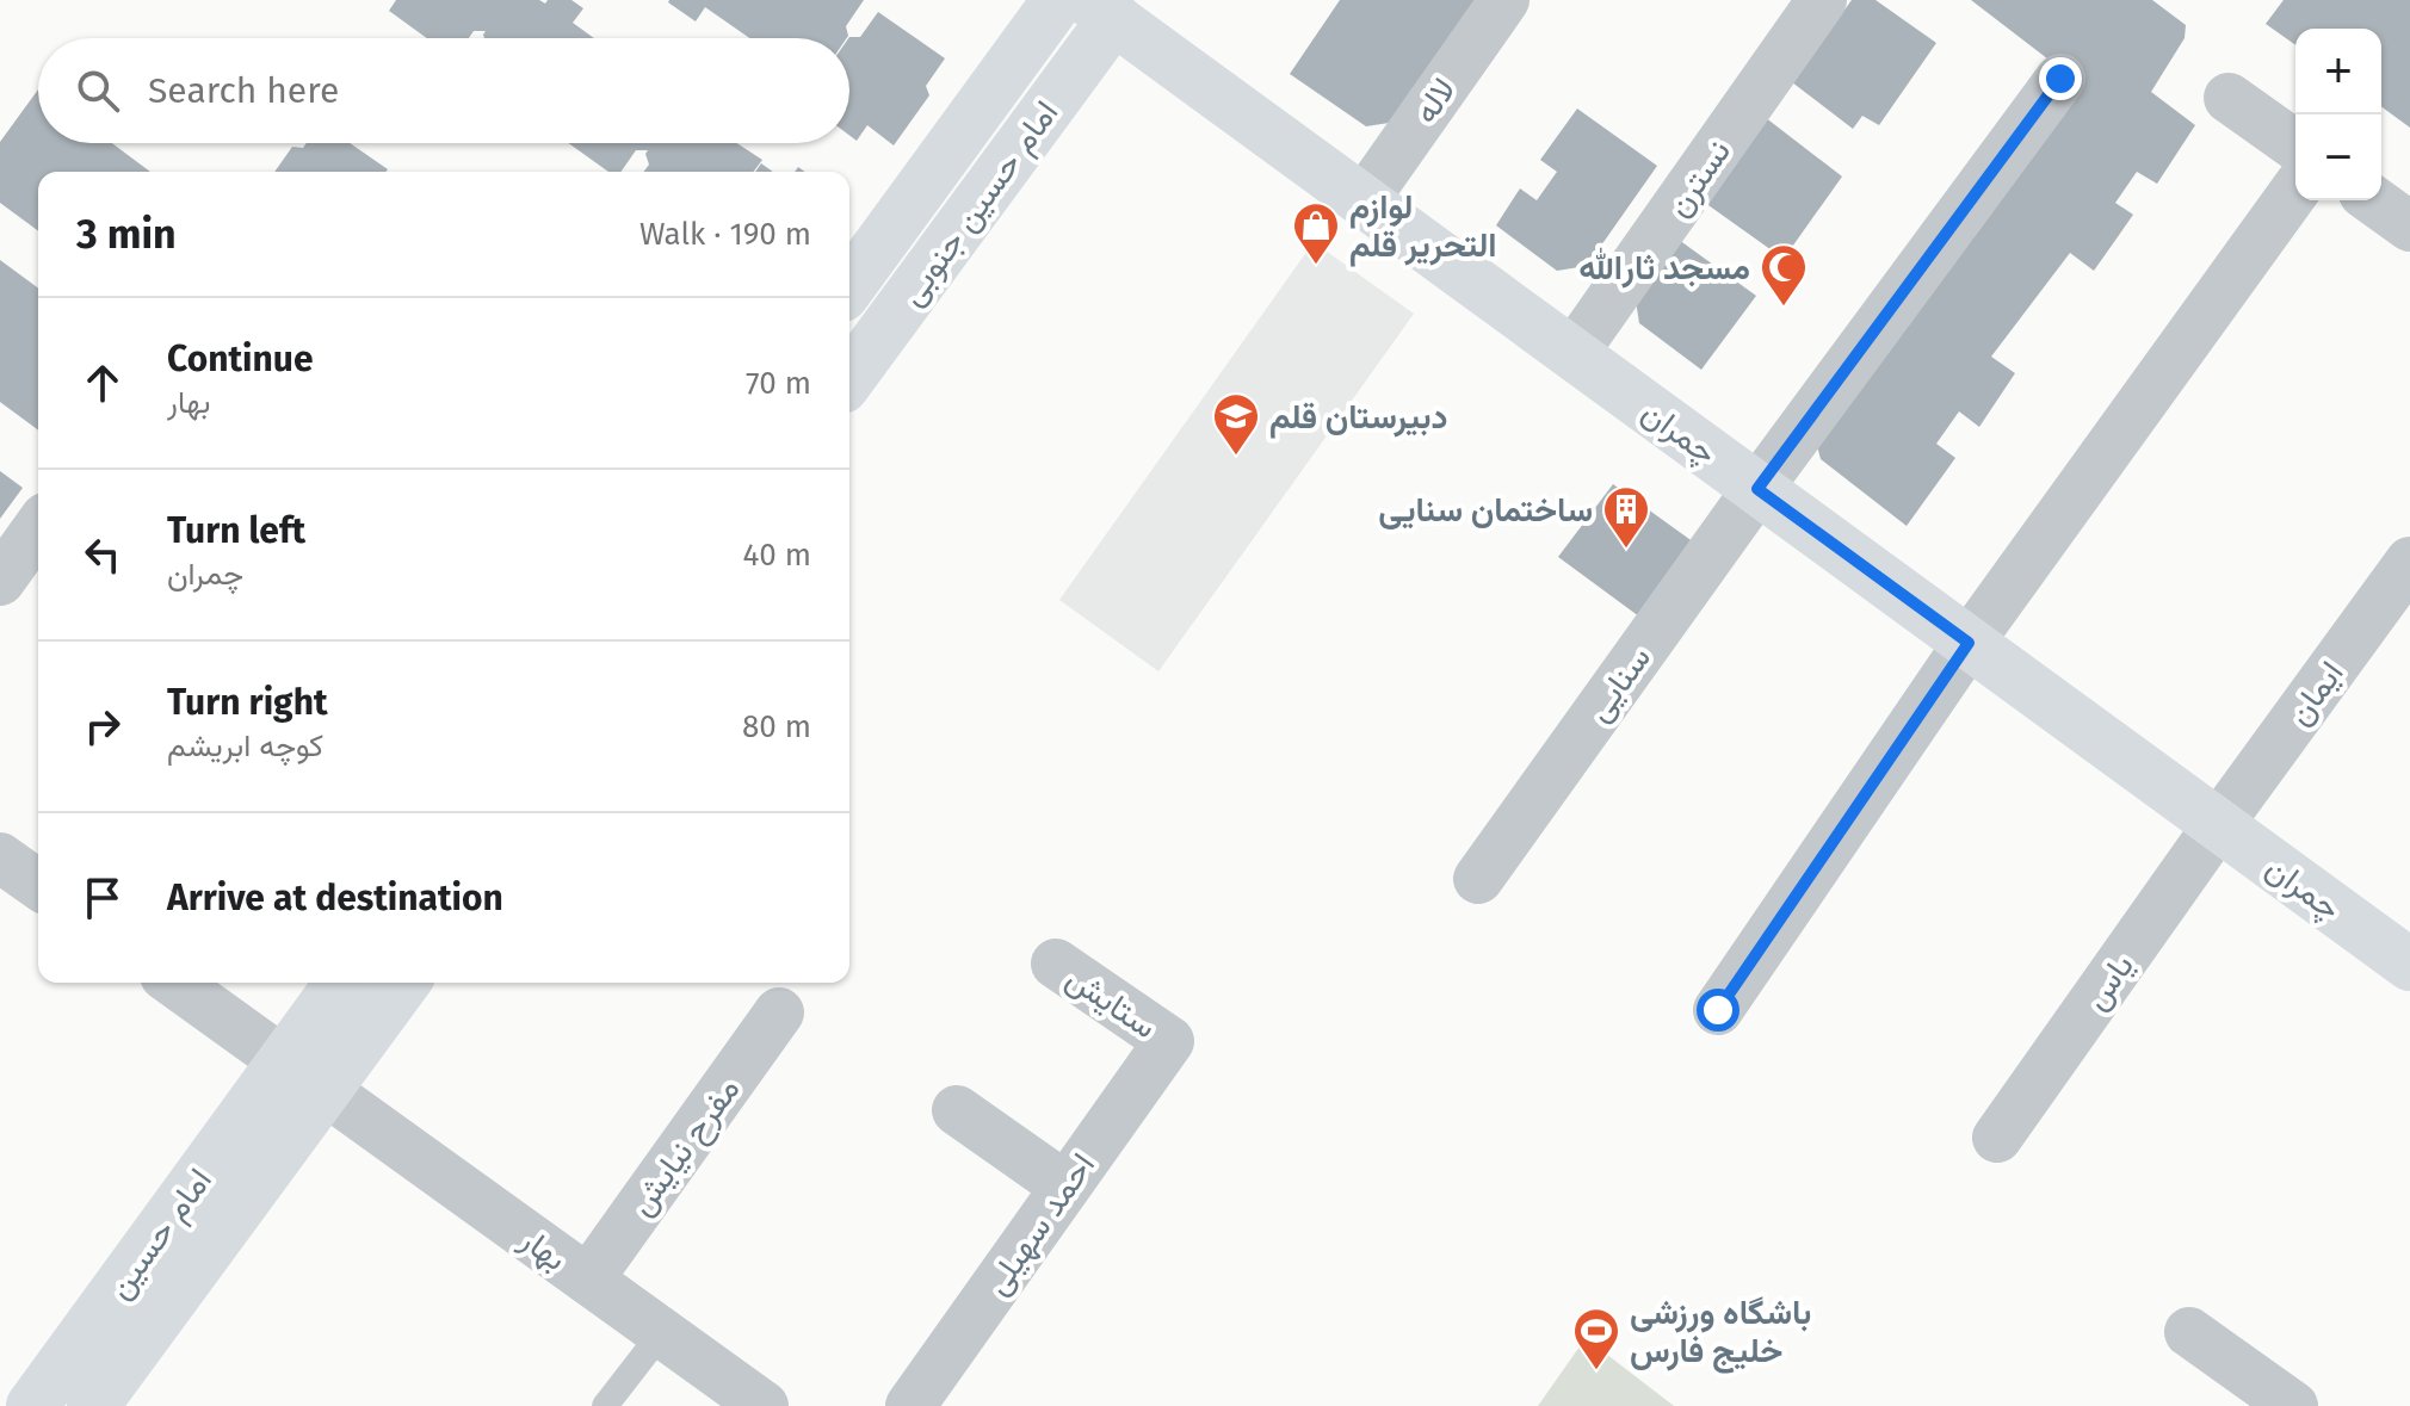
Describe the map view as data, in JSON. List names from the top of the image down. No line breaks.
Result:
{"streets":{"street":["لاله","نسترن","امام حسین جنوبی","چمران","سنایی","ایمان","یاس","ستایش","مفرح نیایش","احمد سهیلی","امام حسین","بهار"]},"crossings":[["لاله","چمران"],["نسترن","چمران"],["امام حسین جنوبی","چمران"],["چمران","سنایی"],["چمران","ایمان"],["چمران","یاس"],["ایمان","یاس"],["ستایش","احمد سهیلی"],["مفرح نیایش","بهار"],["امام حسین","بهار"]],"places":{"shop":["لوازم التحریر قلم"],"mosque":["مسجد ثارالله"],"school or university":["دبیرستان قلم"],"building":["ساختمان سنایی"],"sports":["باشگاه ورزشی خلیج فارس"]},"page":{"map_buttons":["+","−"],"search":"Search here","heading":["3 min","Walk · 190 m"],"list":[["Continue","بهار","70 m"],["Turn left","چمران","40 m"],["Turn right","کوچه ابریشم","80 m"],"Arrive at destination"]}}
